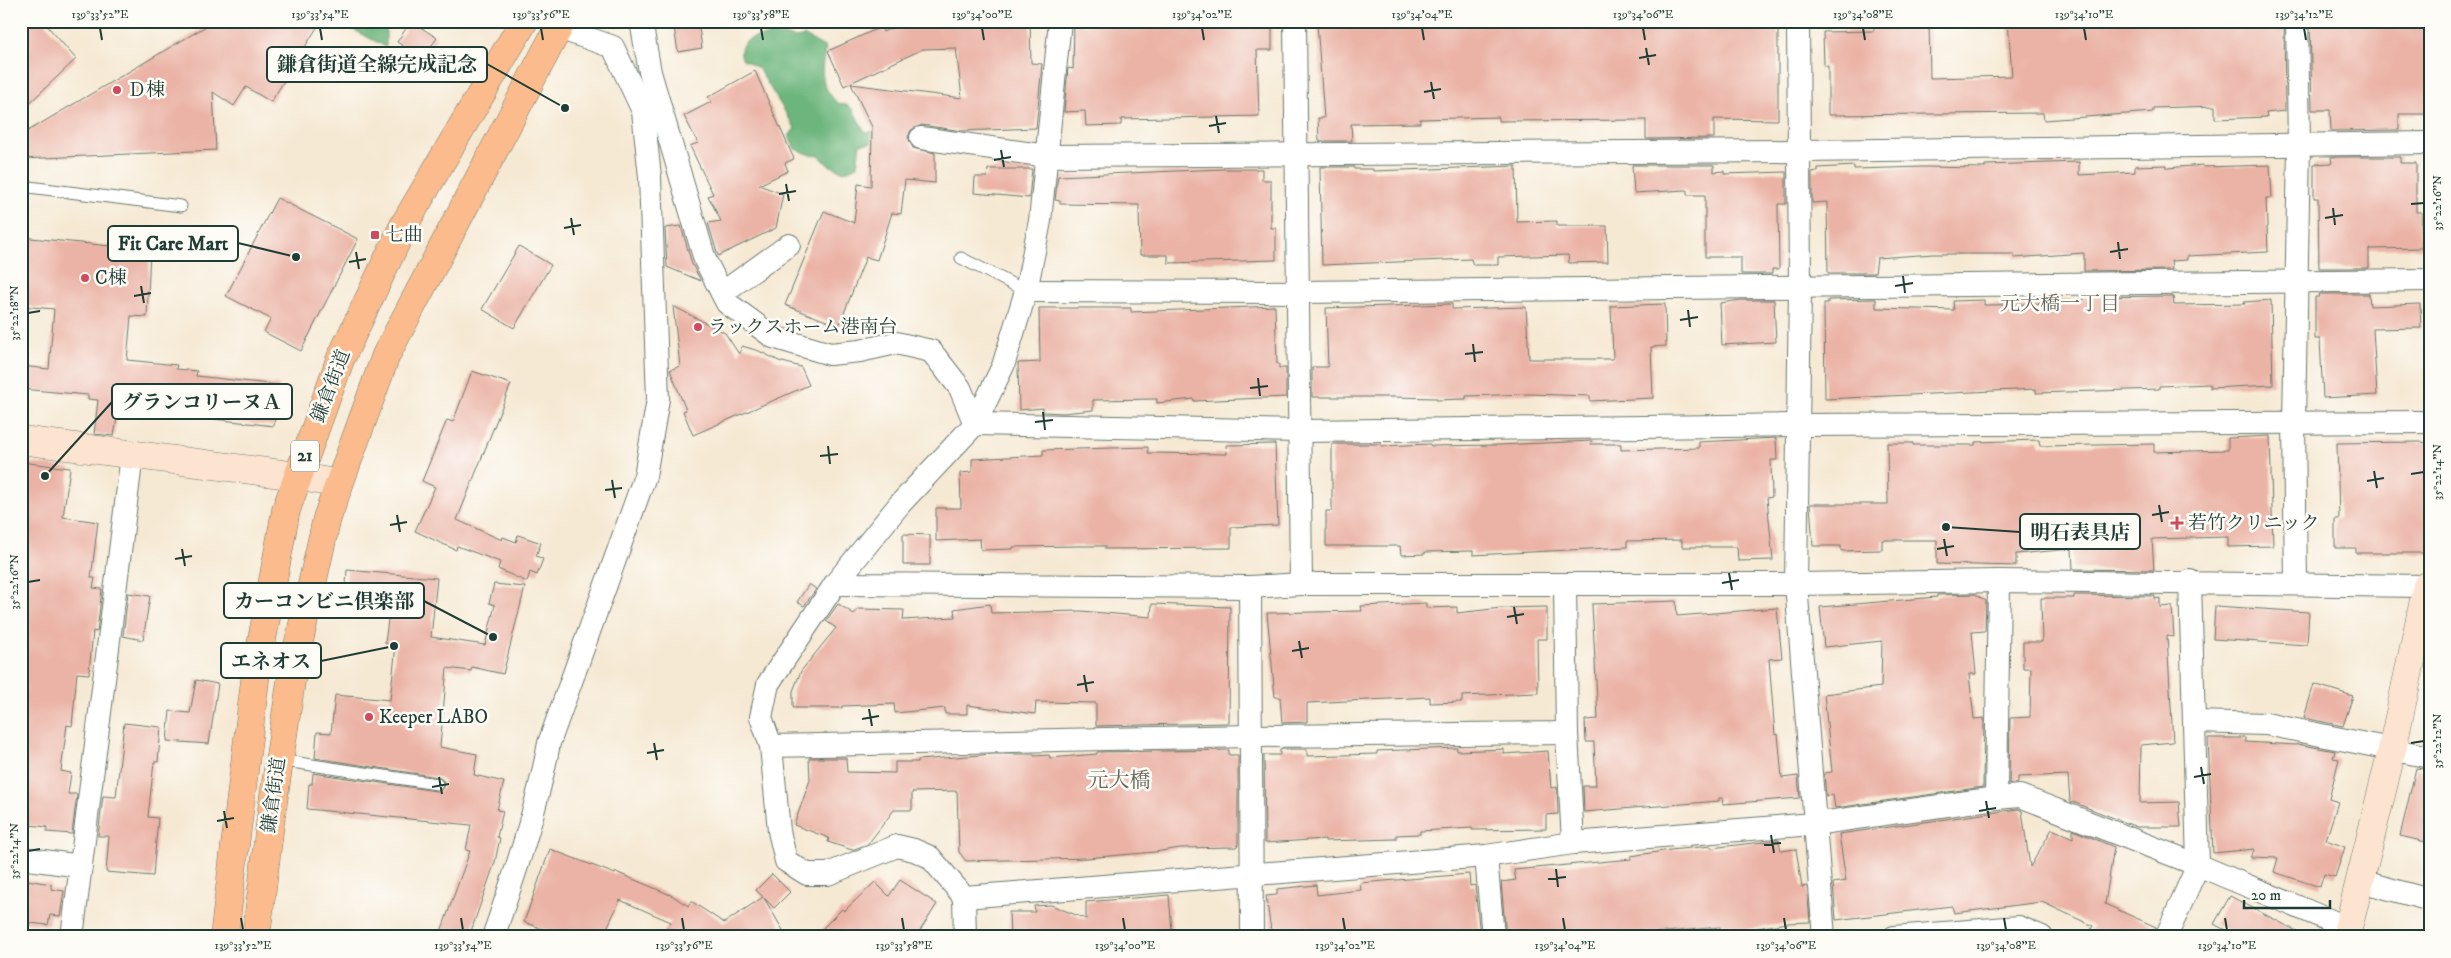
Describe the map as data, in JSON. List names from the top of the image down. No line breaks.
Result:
{"streets":{"main road":["鎌倉街道","21"]},"districts":["元大橋一丁目","元大橋"],"places":{"other":["Ｄ棟","鎌倉街道全線完成記念","Fit Care Mart","C棟","ラックスホーム港南台","グランコリーヌＡ","明石表具店","カーコンビニ倶楽部","エネオス","Keeper LABO"],"transit":["七曲"],"health":["若竹クリニック"]},"scale_bar":"20 m","coordinates":["139°33'52\"E","139°33'54\"E","139°33'56\"E","139°33'58\"E","139°34'00\"E","139°34'02\"E","139°34'04\"E","139°34'06\"E","139°34'08\"E","139°34'10\"E","139°34'12\"E","35°22'16\"N","35°22'18\"N","35°22'14\"N","35°22'12\"N"]}
